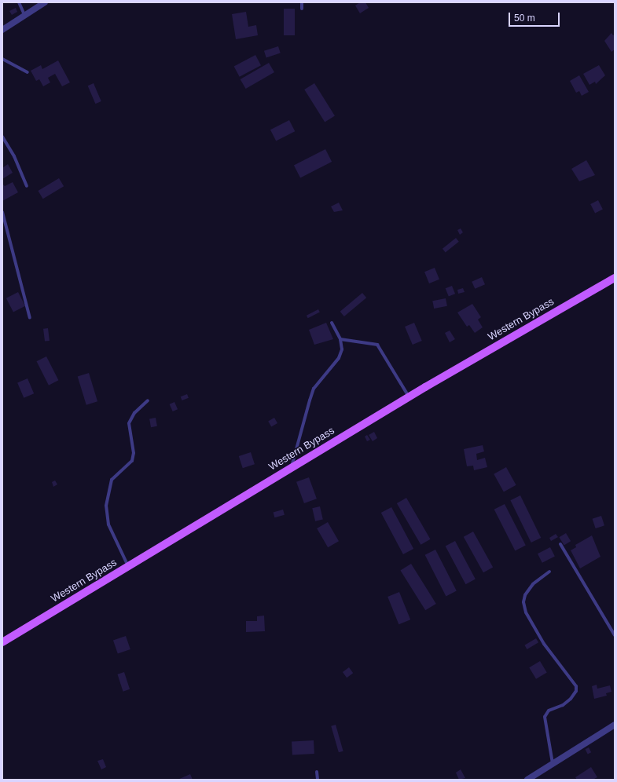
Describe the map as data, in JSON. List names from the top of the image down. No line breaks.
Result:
{"streets":{"main road":["Western Bypass"]},"scale_bar":"50 m"}
